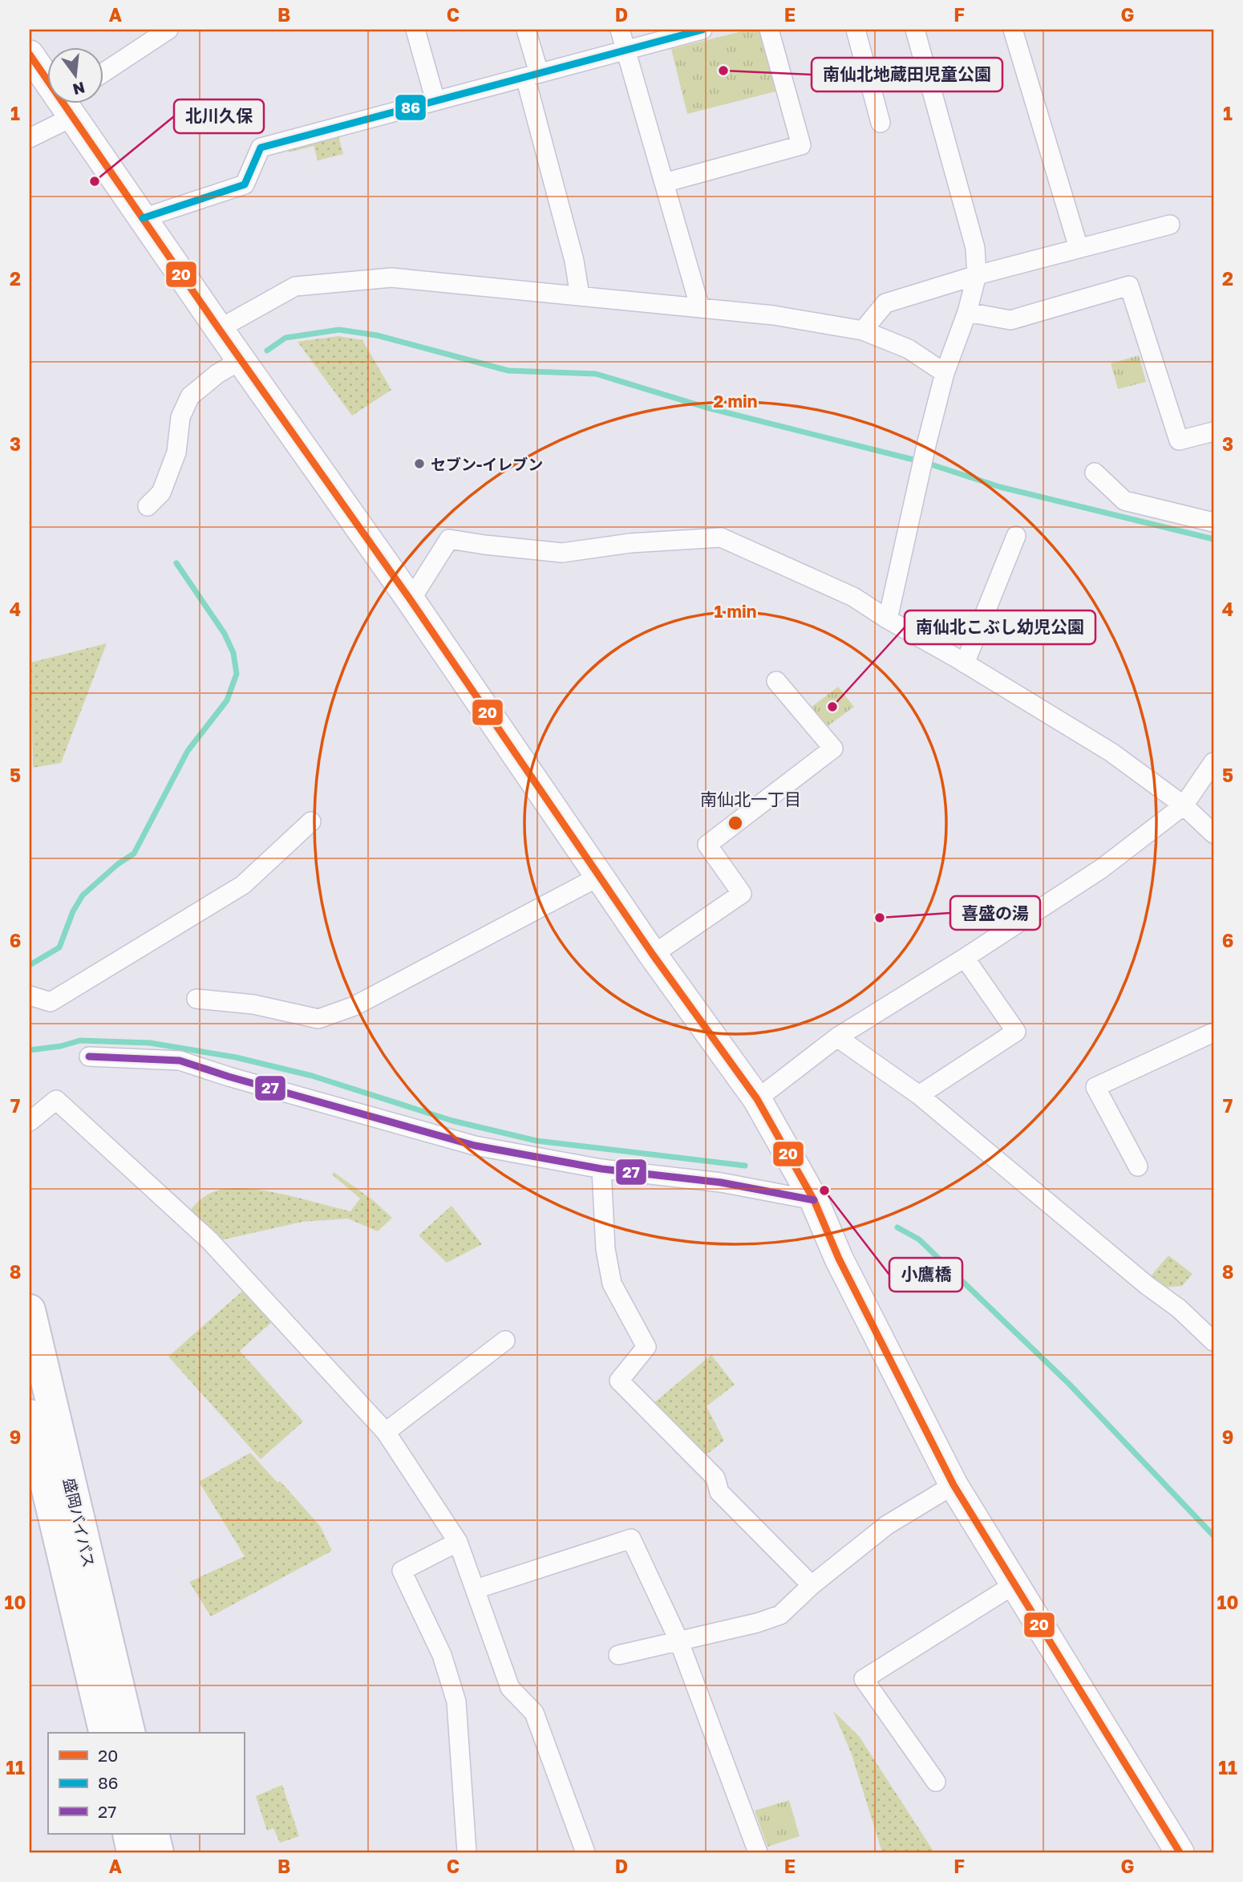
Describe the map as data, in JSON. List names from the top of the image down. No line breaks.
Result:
{"streets":{"highway":["盛岡バイパス"]},"districts":["南仙北一丁目"],"places":["南仙北地蔵田児童公園","北川久保","セブン-イレブン","南仙北こぶし幼児公園","喜盛の湯","小鷹橋"],"lines":["transit line 86","transit line 20","transit line 27"],"legend":["20","86","27"],"north":"bottom","grid":{"columns":["A","B","C","D","E","F","G"],"rows":["1","2","3","4","5","6","7","8","9","10","11"]},"rings":["2 min","1 min"]}
